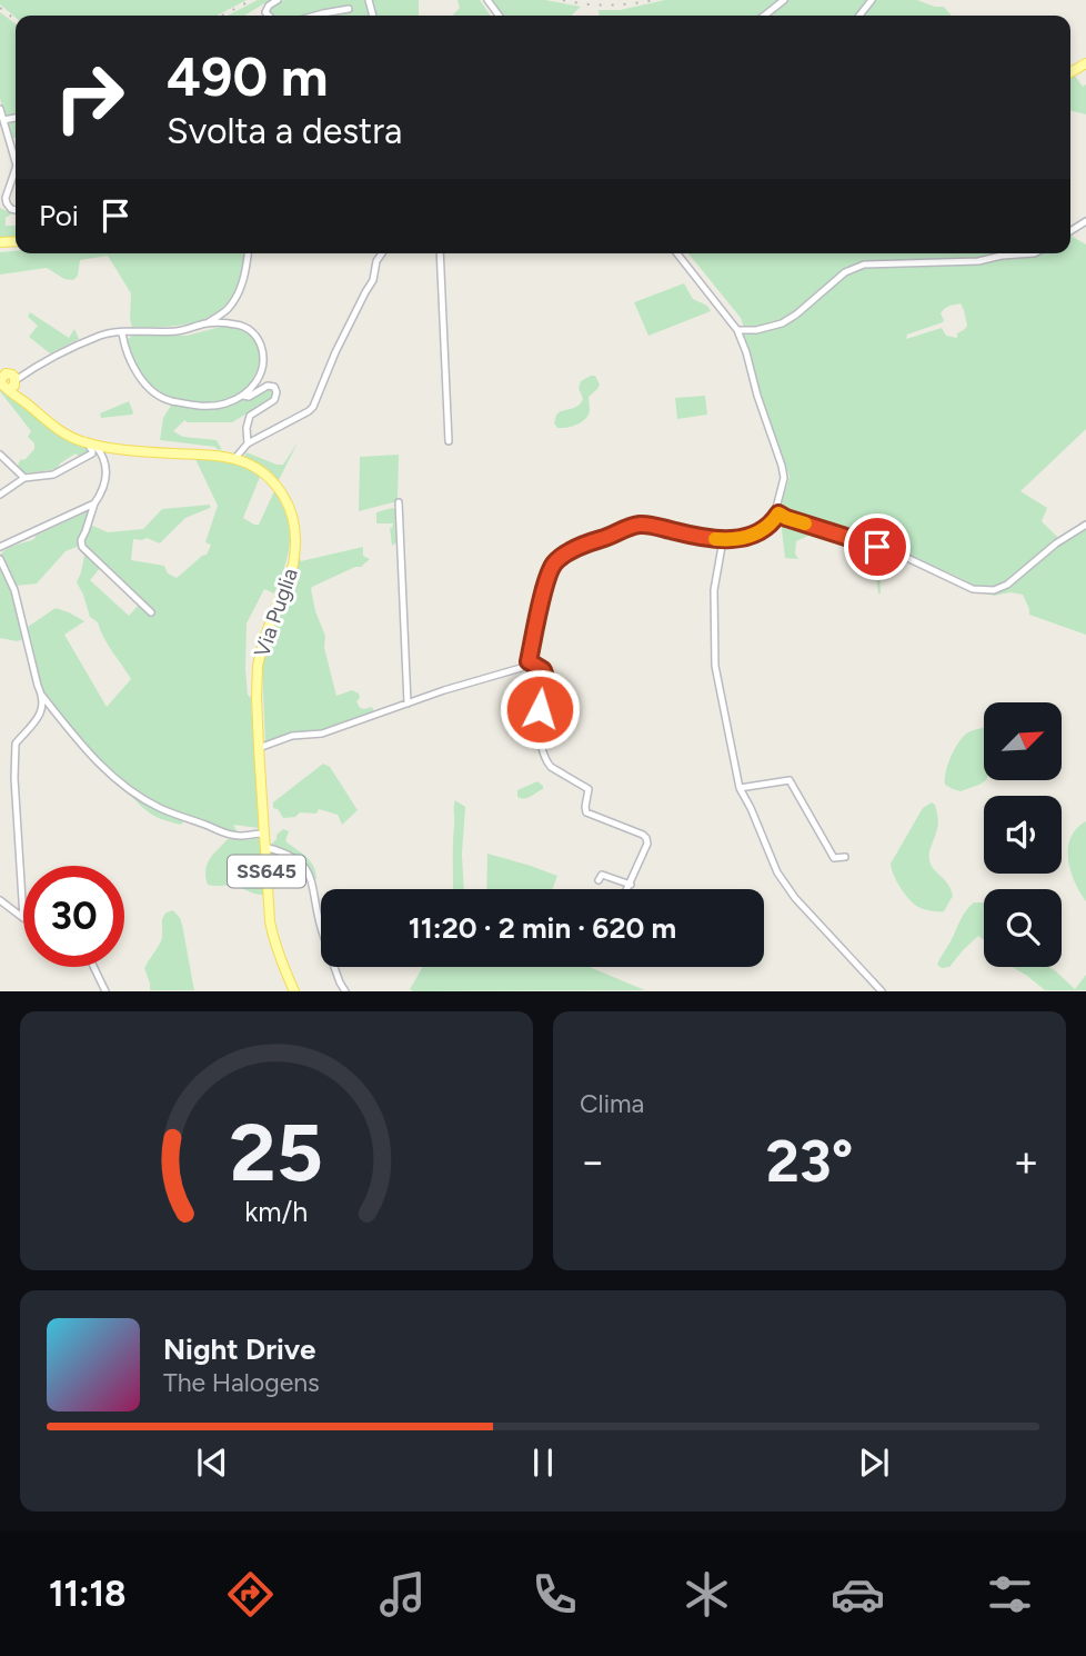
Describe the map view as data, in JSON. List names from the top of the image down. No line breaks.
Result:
{"streets":{"main road":["Via Puglia","SS645"]},"crossings":[["Via Puglia","SS645"]],"north":"top right","page":{"turn":["490 m","Svolta a destra"],"then":"Poi","limit":"30","trip":"11:20 · 2 min · 620 m","tile":"Clima","heat":["−","23°","+"],"song":["Night Drive","The Halogens"],"tabs":"11:18","gauge":["25","km/h"]}}
